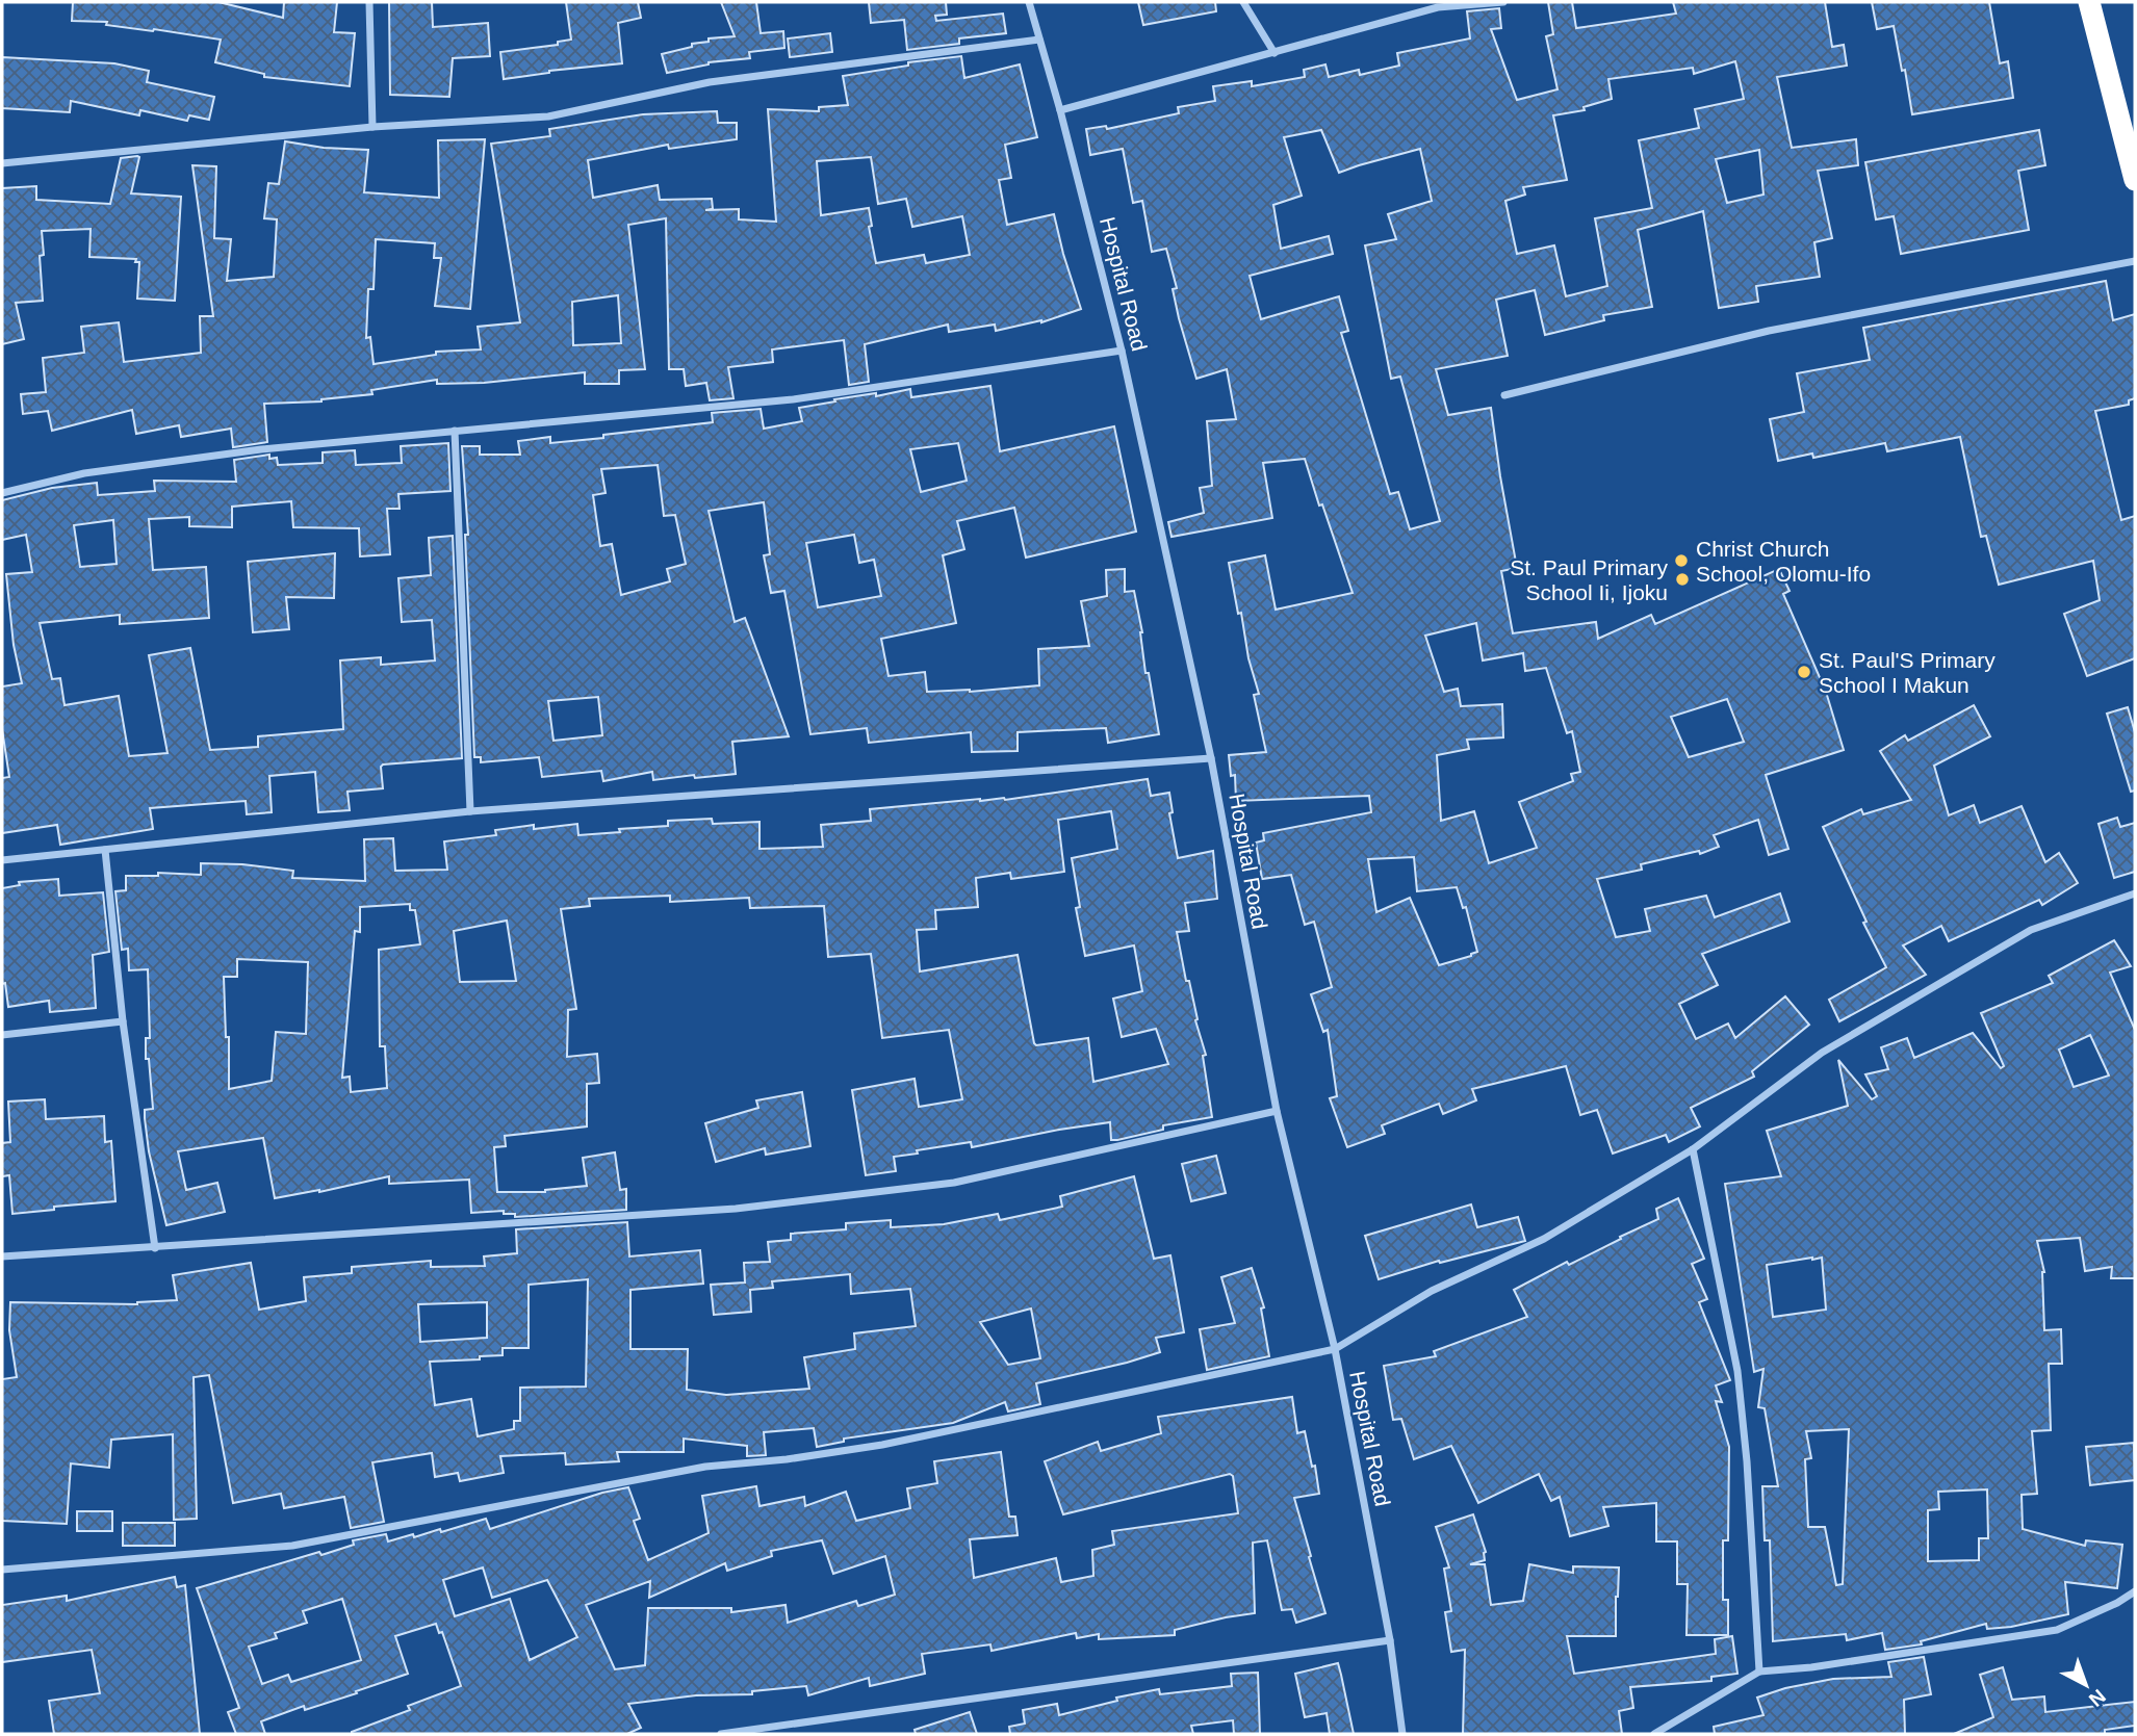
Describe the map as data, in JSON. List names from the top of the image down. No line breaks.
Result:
{"streets":{"street":["Hospital Road"]},"places":["Christ Church School, Olomu-Ifo","St. Paul Primary School Ii, Ijoku","St. Paul'S Primary School I Makun"],"north":"bottom right"}
